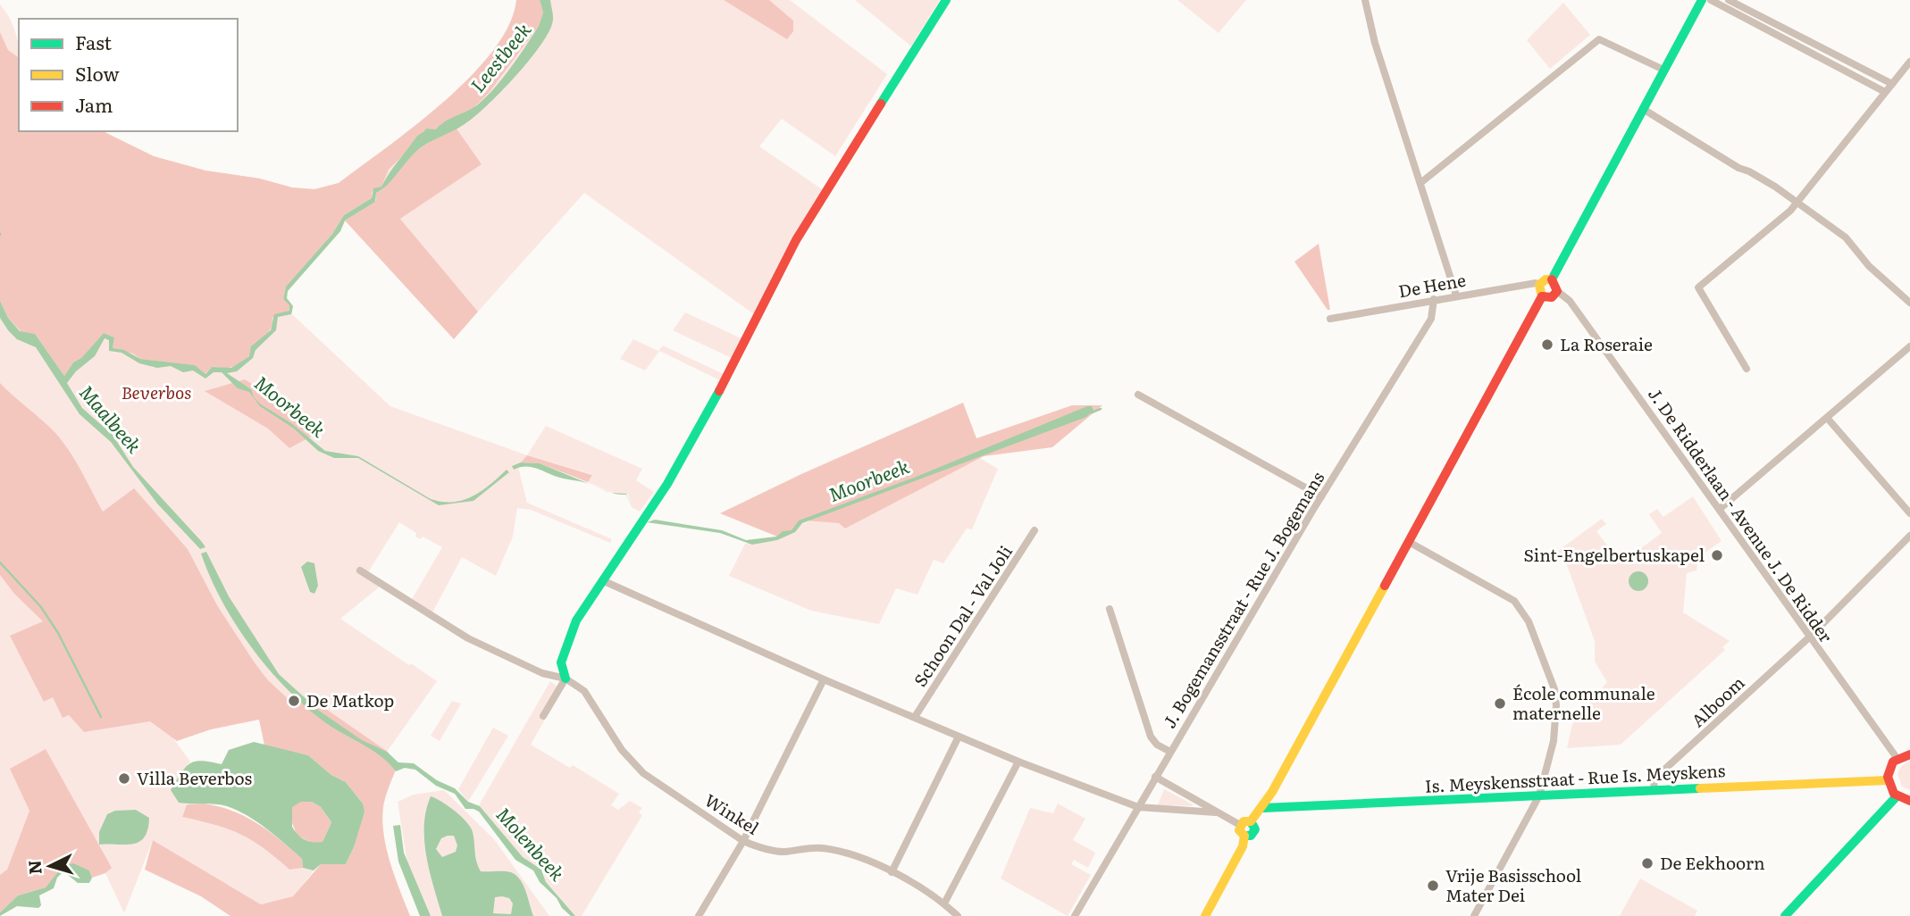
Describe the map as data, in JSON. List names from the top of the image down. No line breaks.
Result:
{"streets":{"street":["De Hene","J. De Ridderlaan - Avenue J. De Ridder","J. Bogemansstraat - Rue J. Bogemans","Schoon Dal - Val Joli","Alboom","Is. Meyskensstraat - Rue Is. Meyskens","Winkel"]},"crossings":[["De Hene","J. De Ridderlaan - Avenue J. De Ridder"],["De Hene","J. Bogemansstraat - Rue J. Bogemans"],["J. De Ridderlaan - Avenue J. De Ridder","Alboom"],["Alboom","Is. Meyskensstraat - Rue Is. Meyskens"]],"water":["Leestbeek","Moorbeek","Maalbeek","Molenbeek"],"parks":["Beverbos"],"places":["La Roseraie","Sint-Engelbertuskapel","De Matkop","École communale maternelle","Villa Beverbos","De Eekhoorn","Vrije Basisschool Mater Dei"],"legend":["Fast","Slow","Jam"],"north":"left"}
